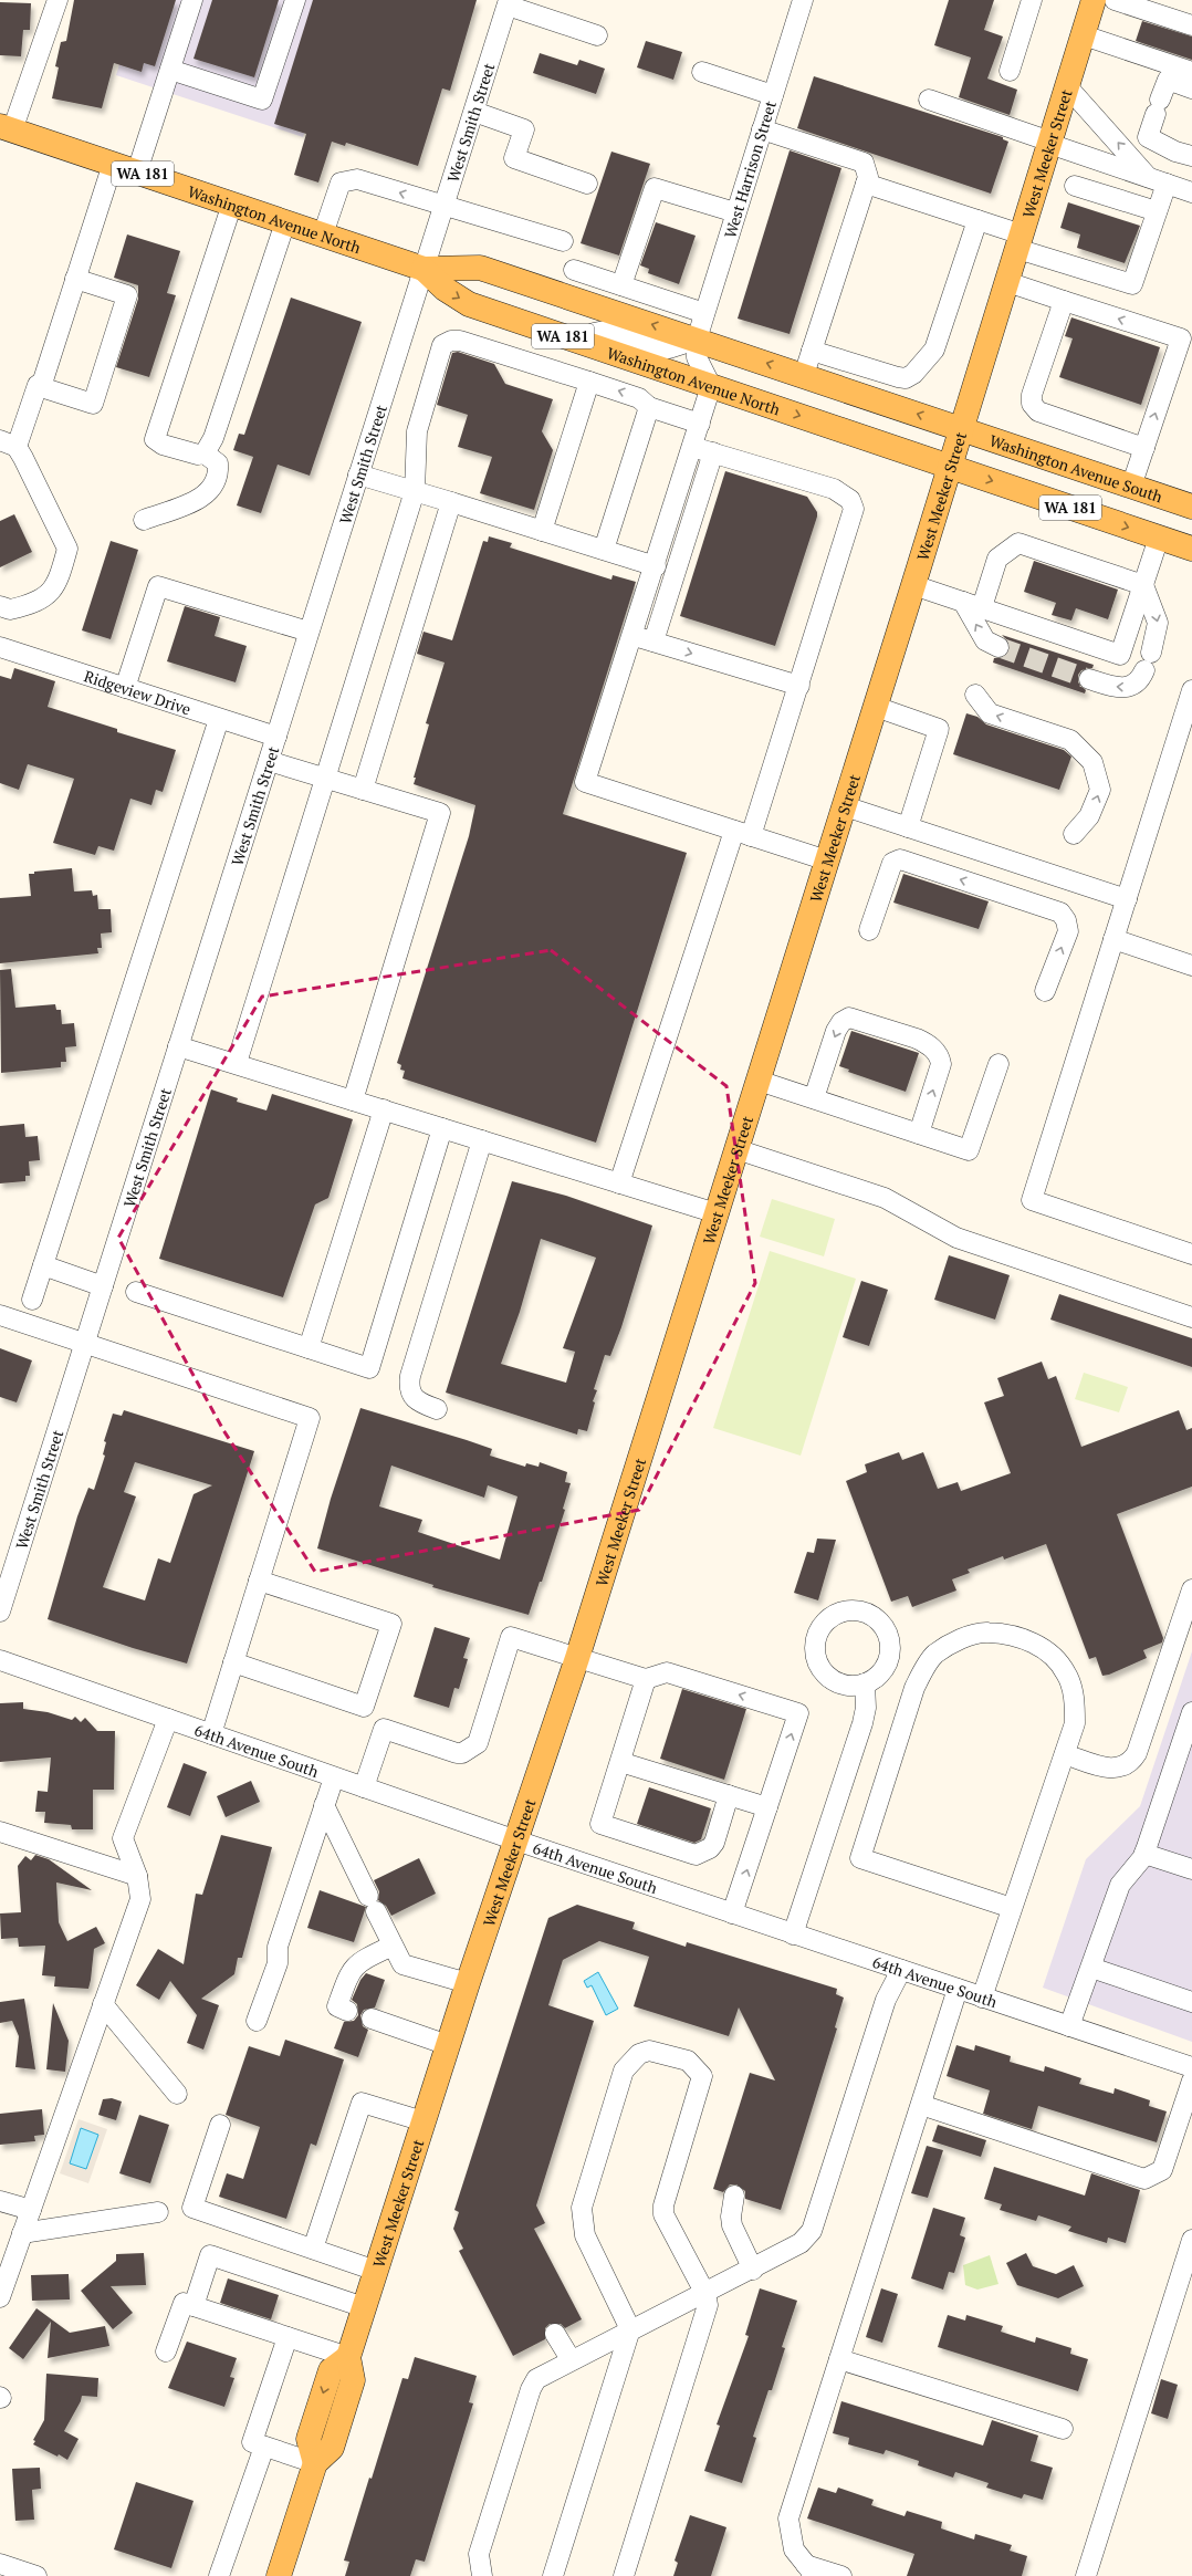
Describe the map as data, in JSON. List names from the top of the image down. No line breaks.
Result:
{"streets":{"main road":["West Meeker Street","WA 181","Washington Avenue North","Washington Avenue South"],"street":["West Smith Street","West Harrison Street","Ridgeview Drive","64th Avenue South"]},"crossings":[["West Smith Street","Washington Avenue North"],["West Smith Street","Ridgeview Drive"],["West Meeker Street","WA 181"],["West Meeker Street","Washington Avenue North"],["West Meeker Street","Washington Avenue South"],["West Meeker Street","64th Avenue South"],["West Harrison Street","Washington Avenue North"],["WA 181","Washington Avenue North"],["Washington Avenue North","Washington Avenue South"]]}
